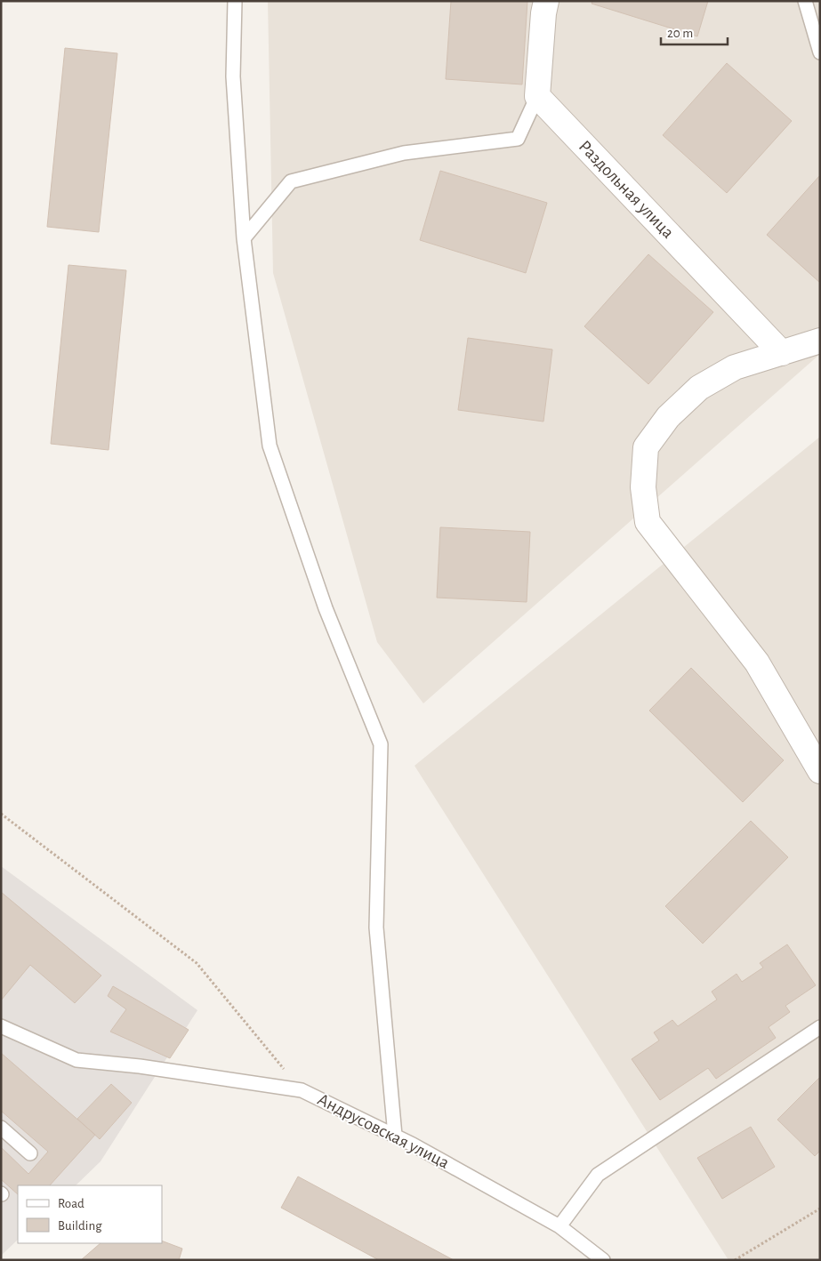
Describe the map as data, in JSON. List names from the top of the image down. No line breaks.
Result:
{"streets":{"street":["Раздольная улица"],"lane":["Андрусовская улица"]},"legend":["Road","Building"],"scale_bar":"20 m"}
